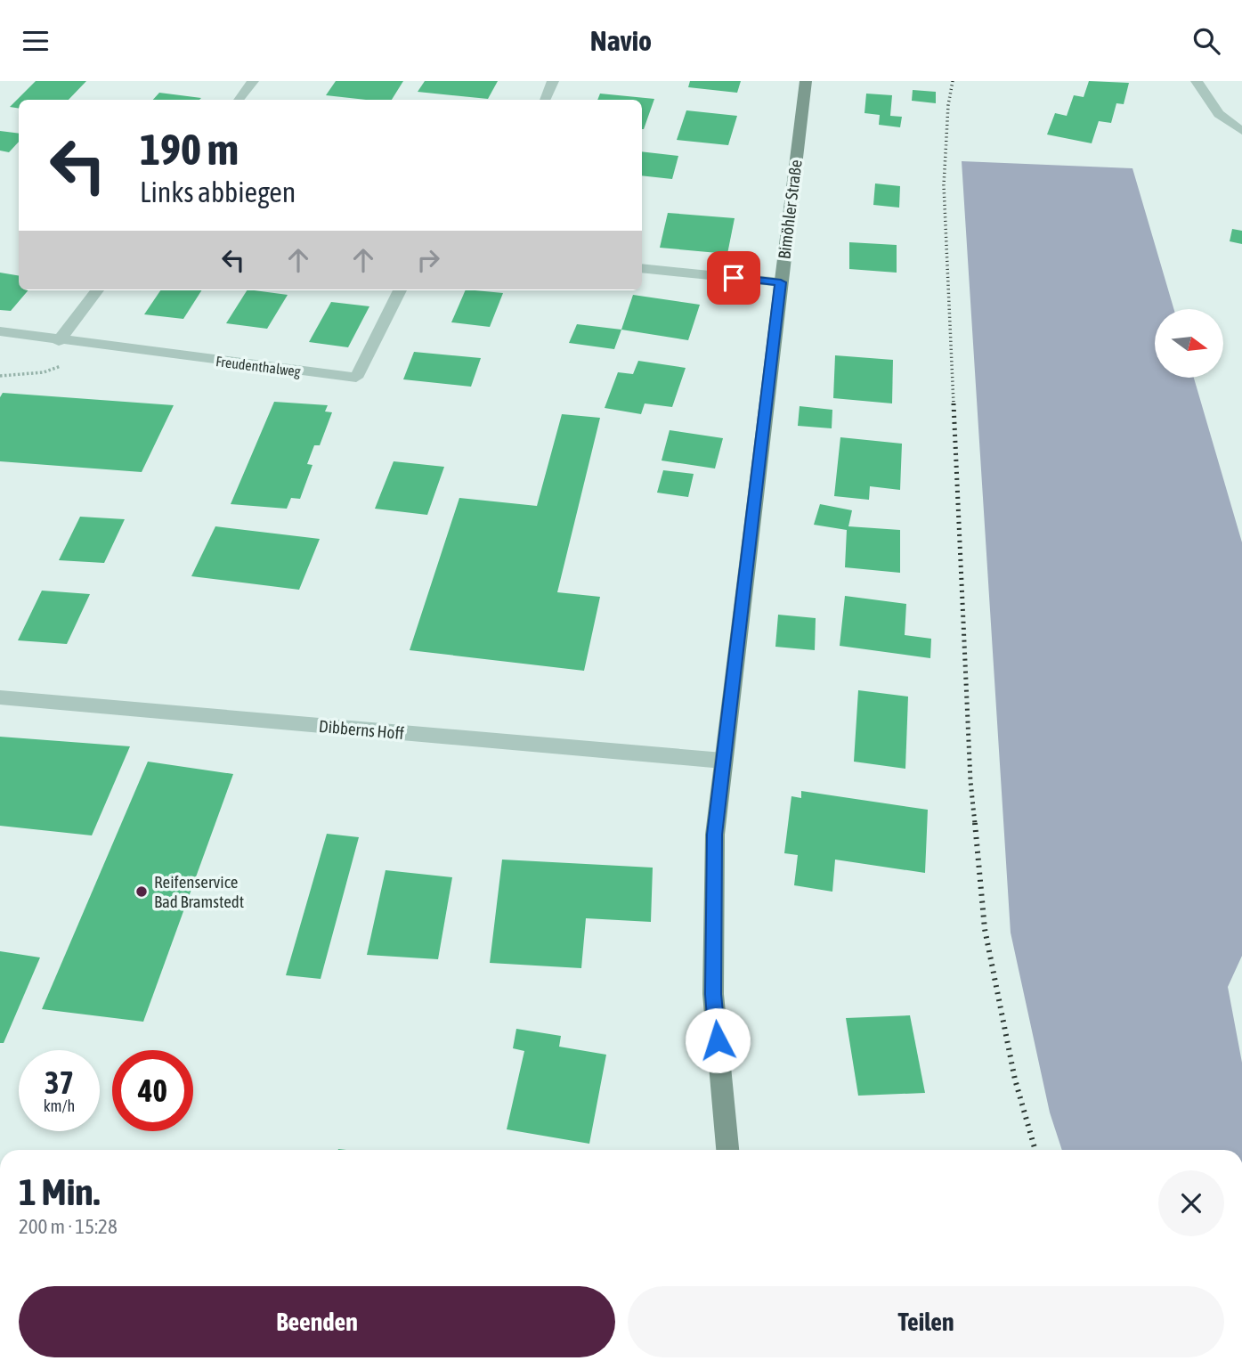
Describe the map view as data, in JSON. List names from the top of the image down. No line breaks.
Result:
{"streets":{"street":["Bimöhler Straße","Freudenthalweg","Dibberns Hoff"]},"crossings":[["Bimöhler Straße","Dibberns Hoff"]],"places":["Reifenservice Bad Bramstedt"],"north":"right","page":{"header":"Navio","turn":["190 m","Links abbiegen"],"speed":"37 km/h","limit":"40","heading":["1 Min.","200 m · 15:28"],"buttons":["Beenden","Teilen"]}}
